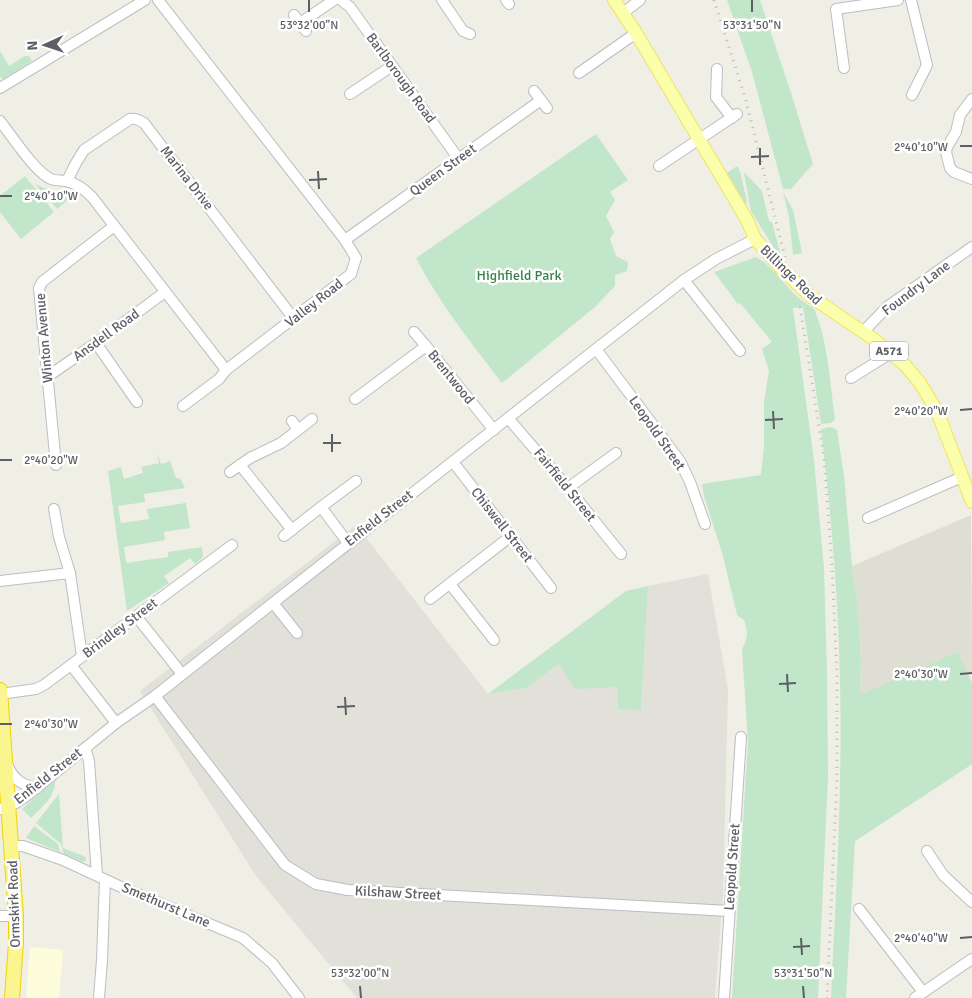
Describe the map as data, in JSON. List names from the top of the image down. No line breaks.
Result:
{"streets":{"highway":["Ormskirk Road"],"main road":["Billinge Road","A571"],"street":["Barlborough Road","Queen Street","Marina Drive","Foundry Lane","Valley Road","Ansdell Road","Winton Avenue","Brentwood","Leopold Street","Fairfield Street","Enfield Street","Chiswell Street","Brindley Street","Kilshaw Street","Smethurst Lane"]},"crossings":[["Barlborough Road","Queen Street"],["Queen Street","Valley Road"],["Marina Drive","Valley Road"],["Billinge Road","Foundry Lane"],["Billinge Road","Enfield Street"],["Ansdell Road","Winton Avenue"],["Brentwood","Enfield Street"],["Leopold Street","Enfield Street"],["Leopold Street","Kilshaw Street"],["Fairfield Street","Enfield Street"],["Enfield Street","Chiswell Street"],["Enfield Street","Kilshaw Street"],["Enfield Street","Ormskirk Road"],["Brindley Street","Ormskirk Road"],["Ormskirk Road","Smethurst Lane"]],"parks":["Highfield Park"],"north":"left","coordinates":["53°32'00\"N","53°31'50\"N","2°40'10\"W","2°40'20\"W","2°40'30\"W","2°40'40\"W"]}
